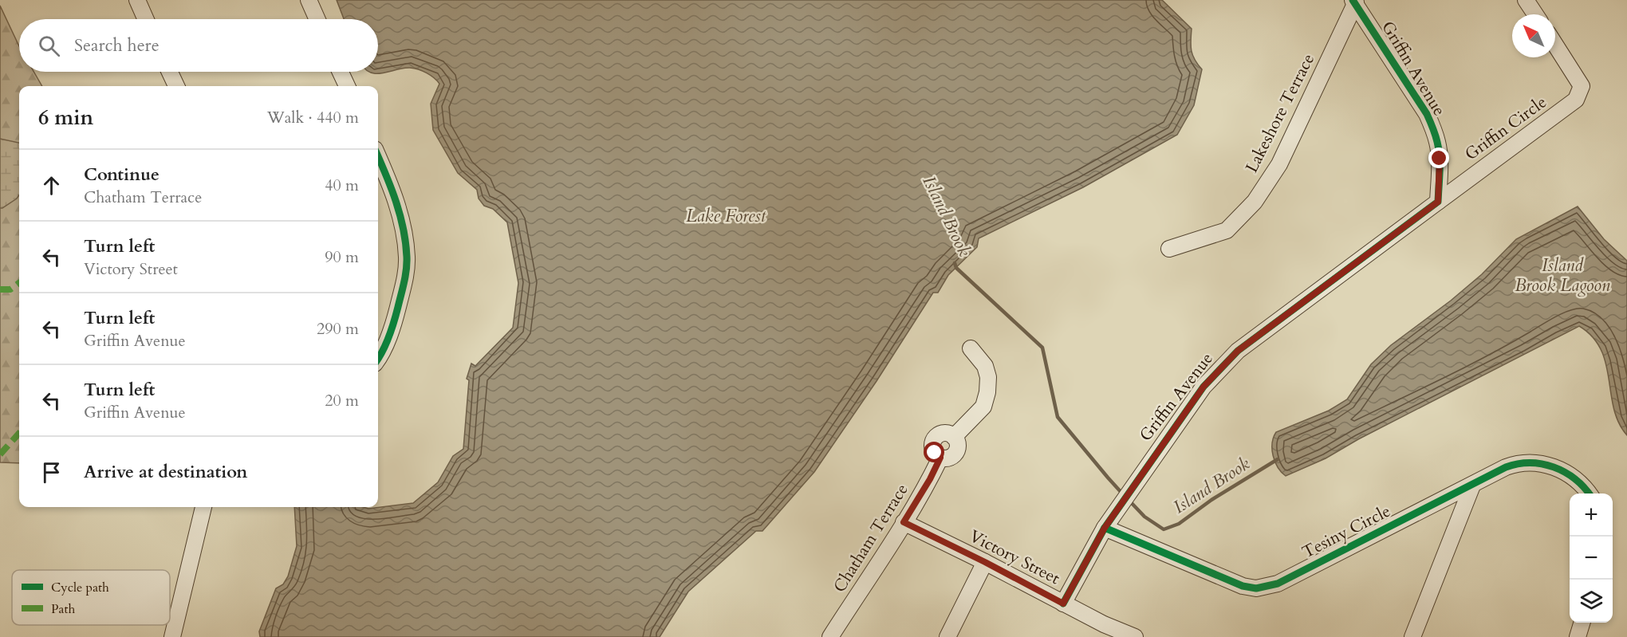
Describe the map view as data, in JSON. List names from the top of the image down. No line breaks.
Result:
{"streets":{"street":["Griffin Avenue","Lakeshore Terrace","Griffin Circle","Tesiny Circle","Chatham Terrace","Victory Street"]},"crossings":[["Griffin Avenue","Lakeshore Terrace"],["Griffin Avenue","Griffin Circle"],["Griffin Avenue","Tesiny Circle"],["Griffin Avenue","Victory Street"],["Chatham Terrace","Victory Street"]],"water":["Lake Forest","Island Brook","Island Brook Lagoon"],"legend":["Cycle path","Path"],"north":"top left","page":{"search":"Search here","heading":["6 min","Walk · 440 m"],"list":[["Continue","Chatham Terrace","40 m"],["Turn left","Victory Street","90 m"],["Turn left","Griffin Avenue","290 m"],["Turn left","Griffin Avenue","20 m"],"Arrive at destination"],"map_buttons":["+","−"]}}
